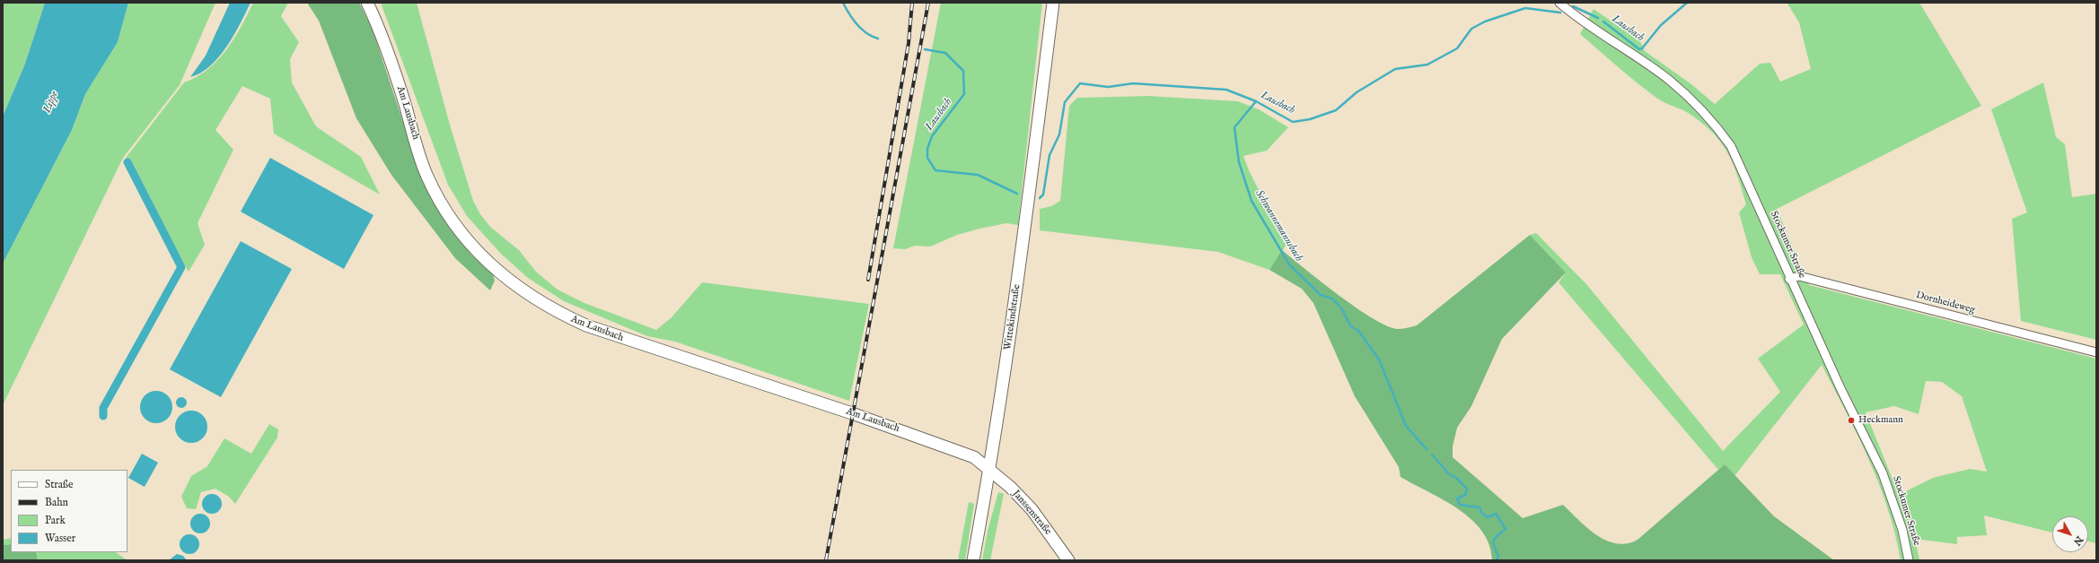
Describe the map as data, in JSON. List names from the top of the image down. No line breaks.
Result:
{"streets":{"main road":["Am Lausbach","Wittekindstraße","Janssenstraße"],"street":["Stockumer Straße","Dornheideweg"]},"crossings":[["Am Lausbach","Wittekindstraße"],["Am Lausbach","Janssenstraße"],["Stockumer Straße","Dornheideweg"],["Wittekindstraße","Janssenstraße"]],"water":["Lausbach","Lippe","Schwannemannsbach"],"places":["Heckmann"],"legend":["Straße","Bahn","Park","Wasser"],"north":"bottom right"}
